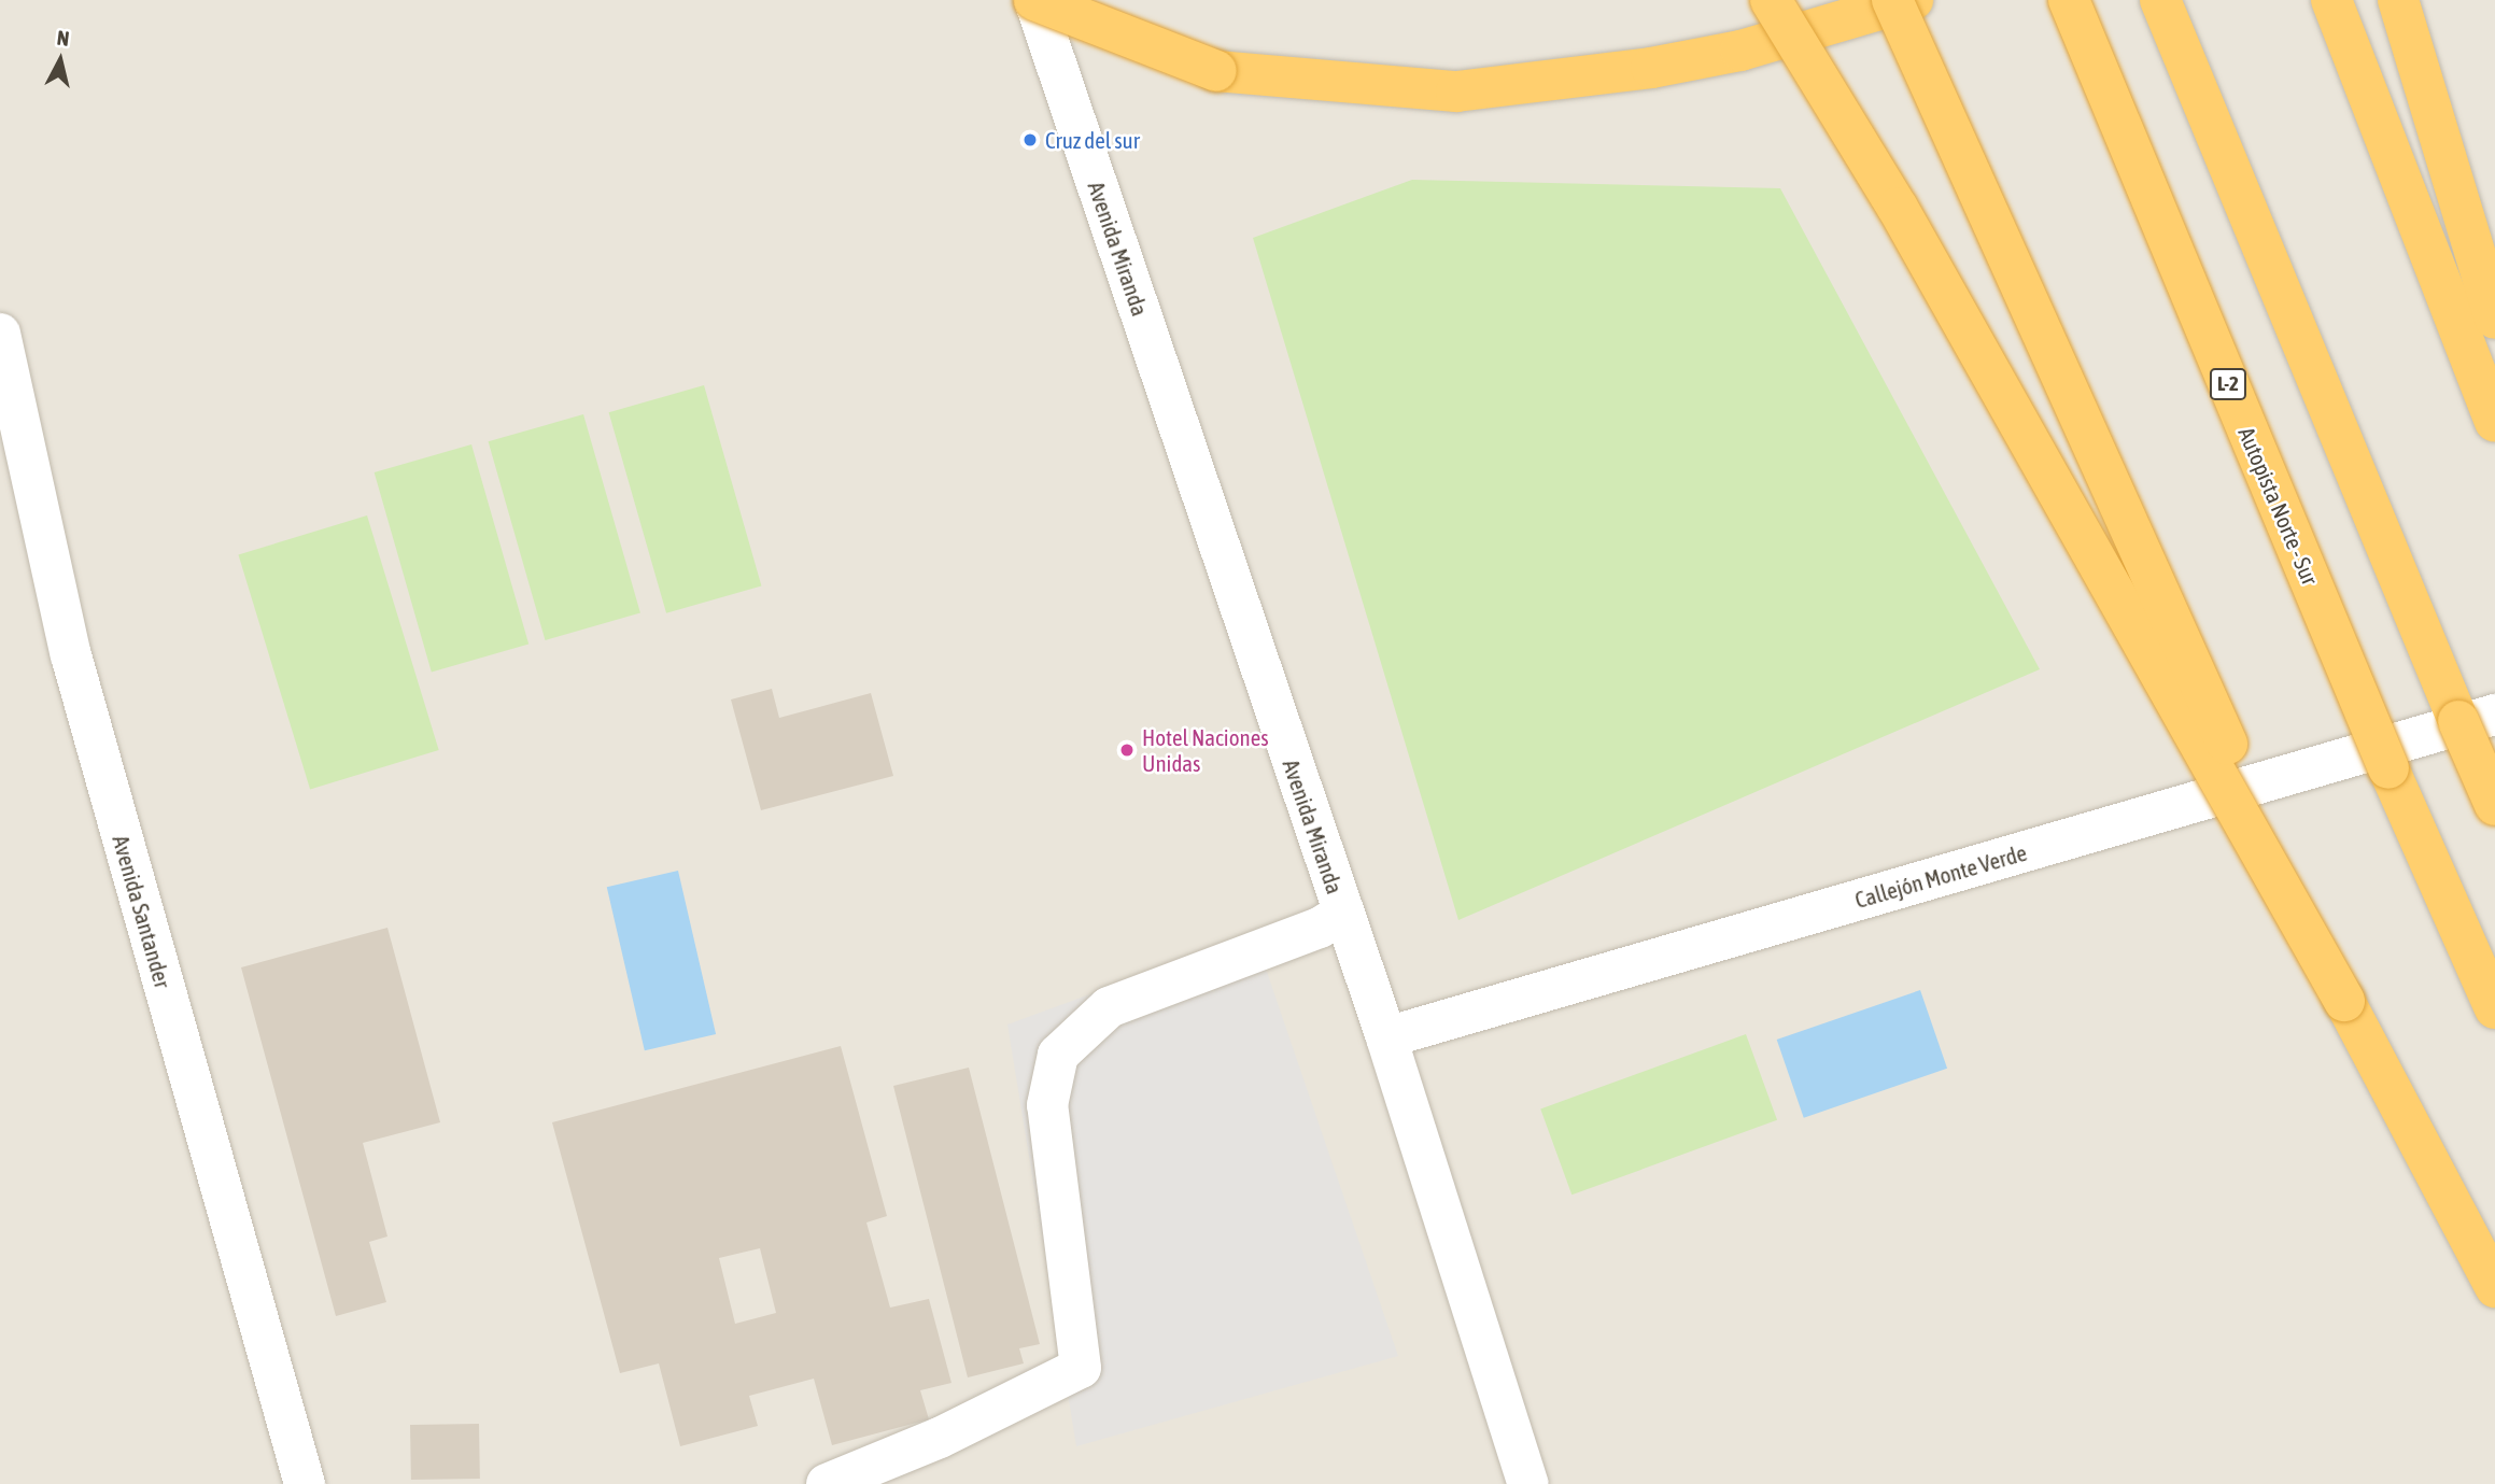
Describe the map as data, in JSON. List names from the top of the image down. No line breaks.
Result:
{"streets":{"highway":["L-2","Autopista Norte - Sur"],"street":["Avenida Miranda","Callejón Monte Verde","Avenida Santander"]},"crossings":[["Avenida Miranda","Callejón Monte Verde"]],"places":["Cruz del sur","Hotel Naciones Unidas"],"north":"top"}
